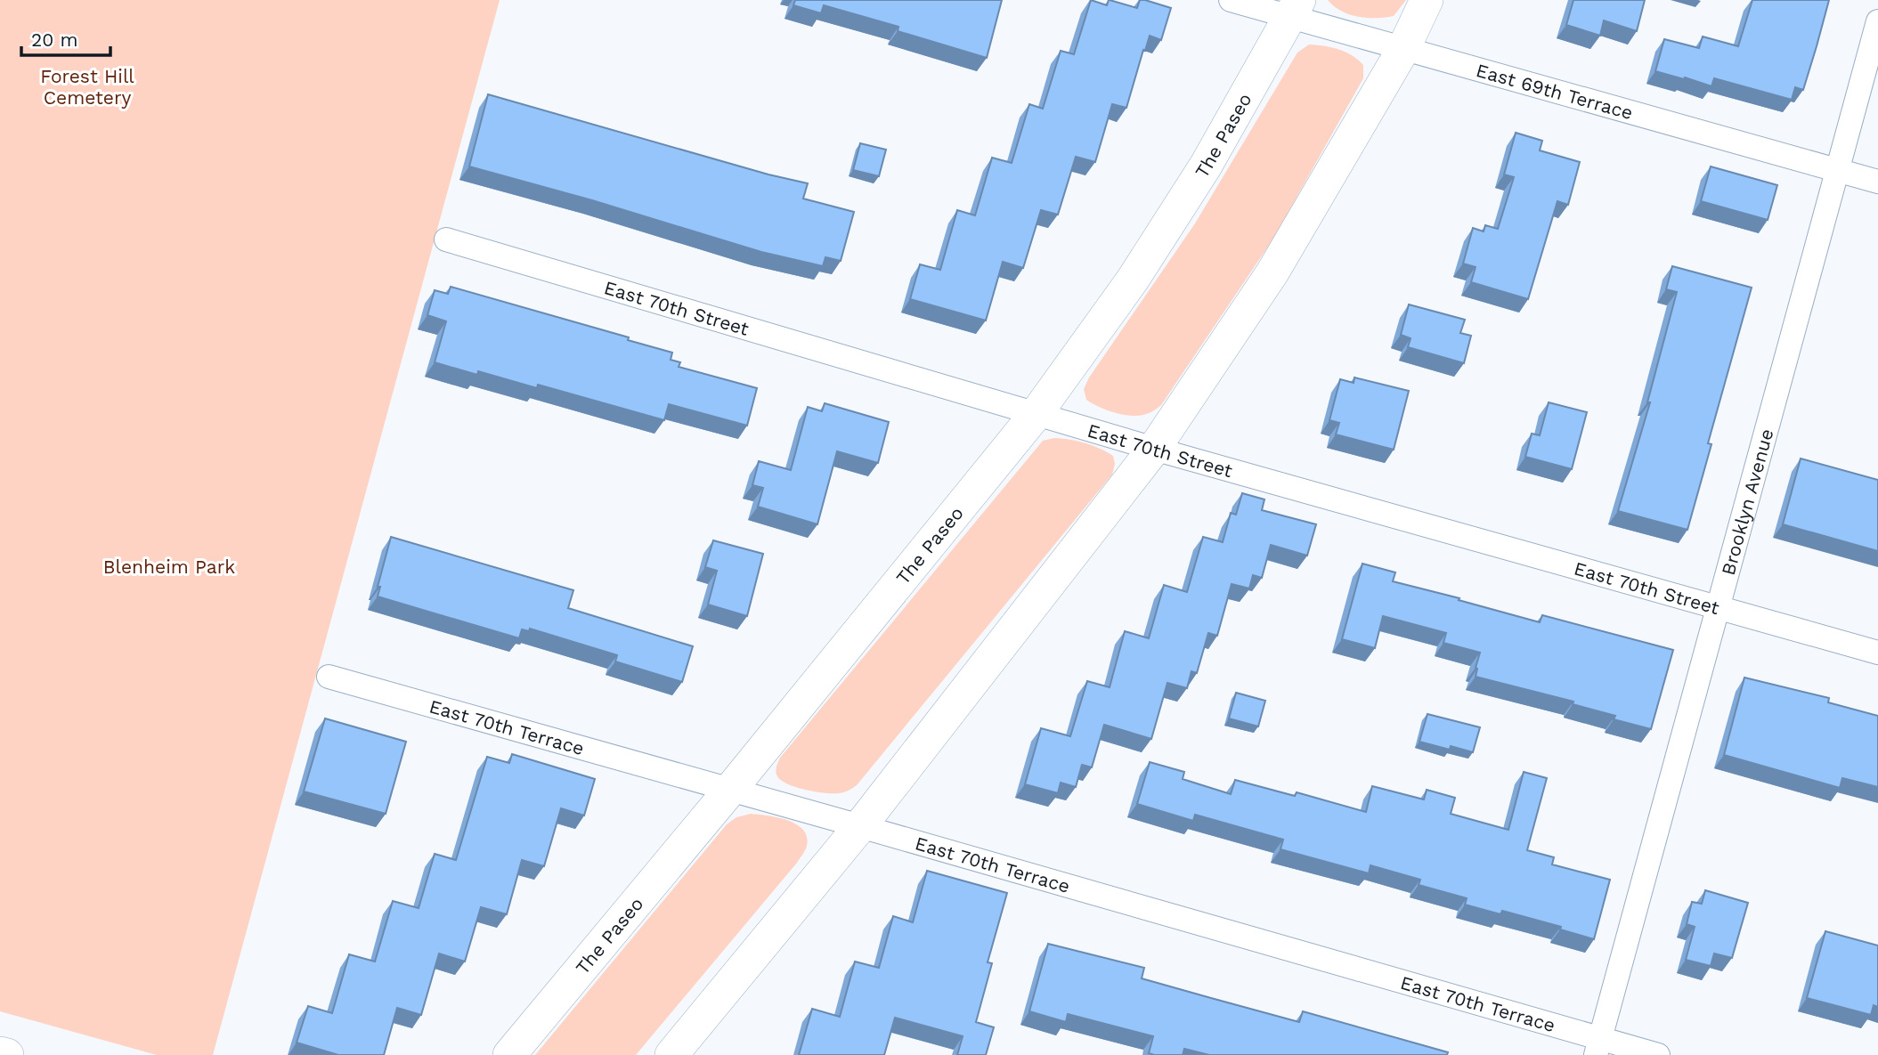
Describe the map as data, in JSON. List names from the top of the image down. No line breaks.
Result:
{"streets":{"main road":["The Paseo"],"street":["East 69th Terrace","East 70th Street","Brooklyn Avenue","East 70th Terrace"]},"crossings":[["East 69th Terrace","The Paseo"],["East 69th Terrace","Brooklyn Avenue"],["The Paseo","East 70th Street"],["The Paseo","East 70th Terrace"],["East 70th Street","Brooklyn Avenue"],["Brooklyn Avenue","East 70th Terrace"]],"parks":["Forest Hill Cemetery","Blenheim Park"],"scale_bar":"20 m"}
